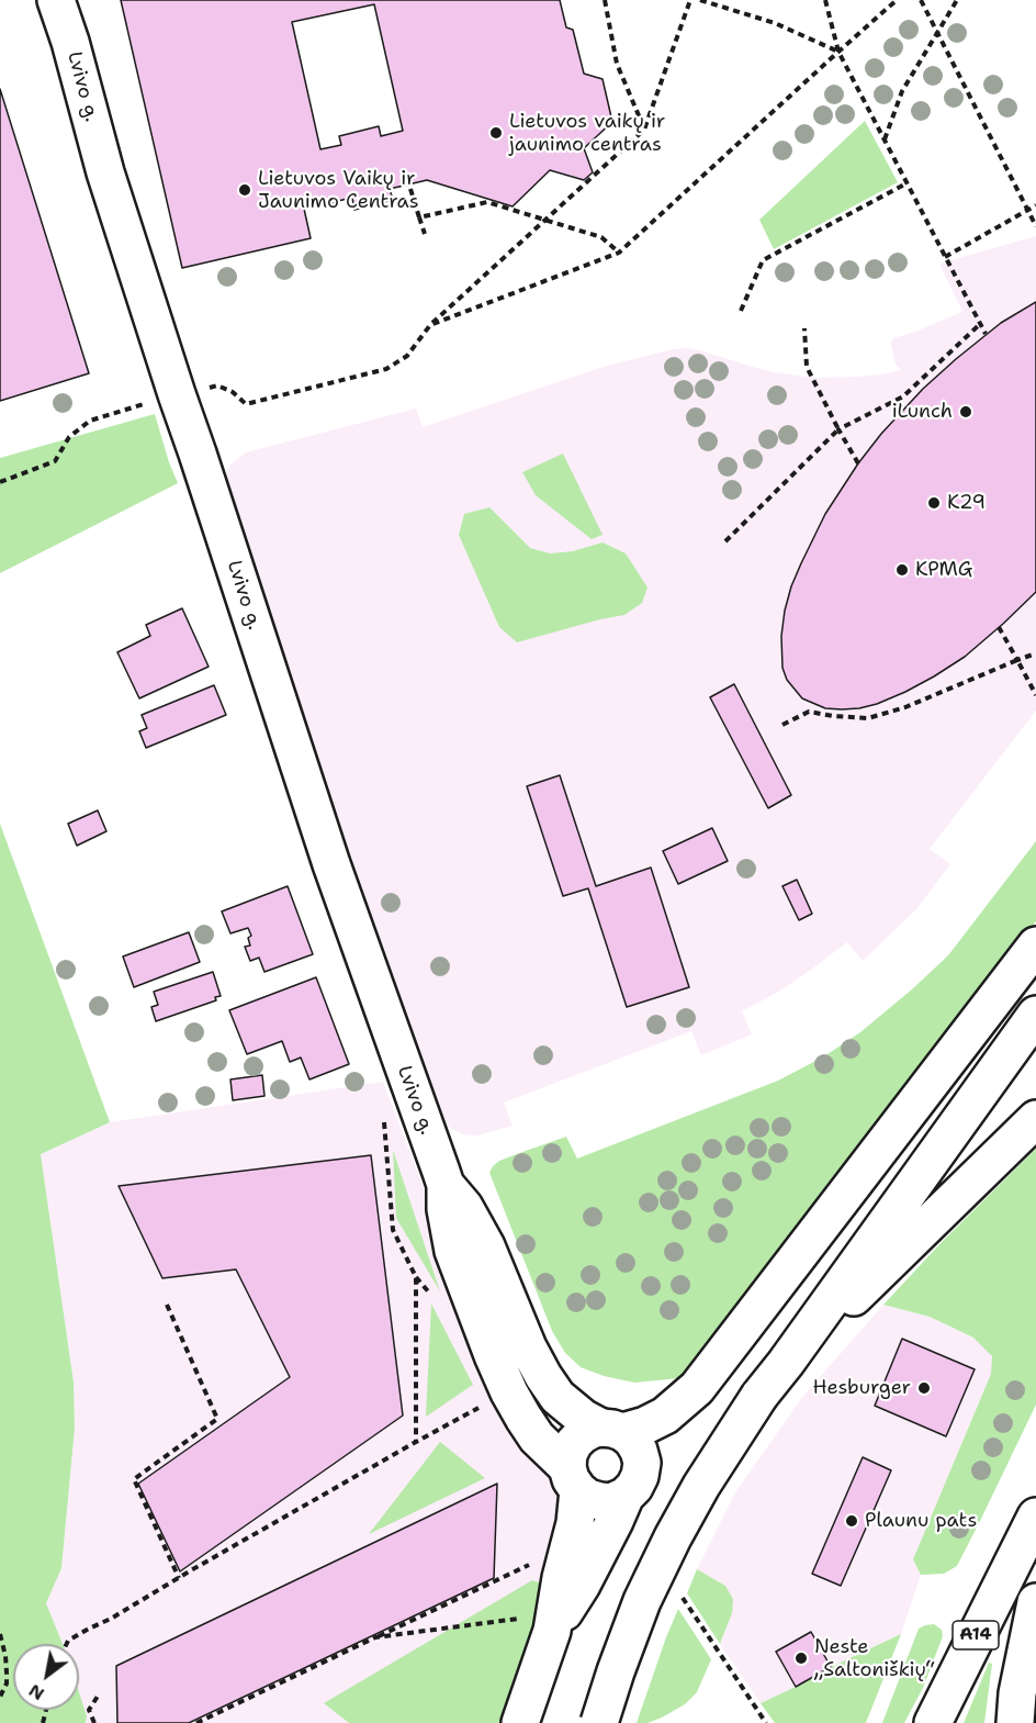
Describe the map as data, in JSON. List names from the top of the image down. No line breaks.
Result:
{"streets":{"main road":["Lvivo g.","A14"]},"places":["Lietuvos vaikų ir jaunimo centras","Lietuvos Vaikų ir Jaunimo Centras","iLunch","K29","KPMG","Hesburger","Plaunu pats","Neste „Saltoniškių“"],"north":"bottom left"}
